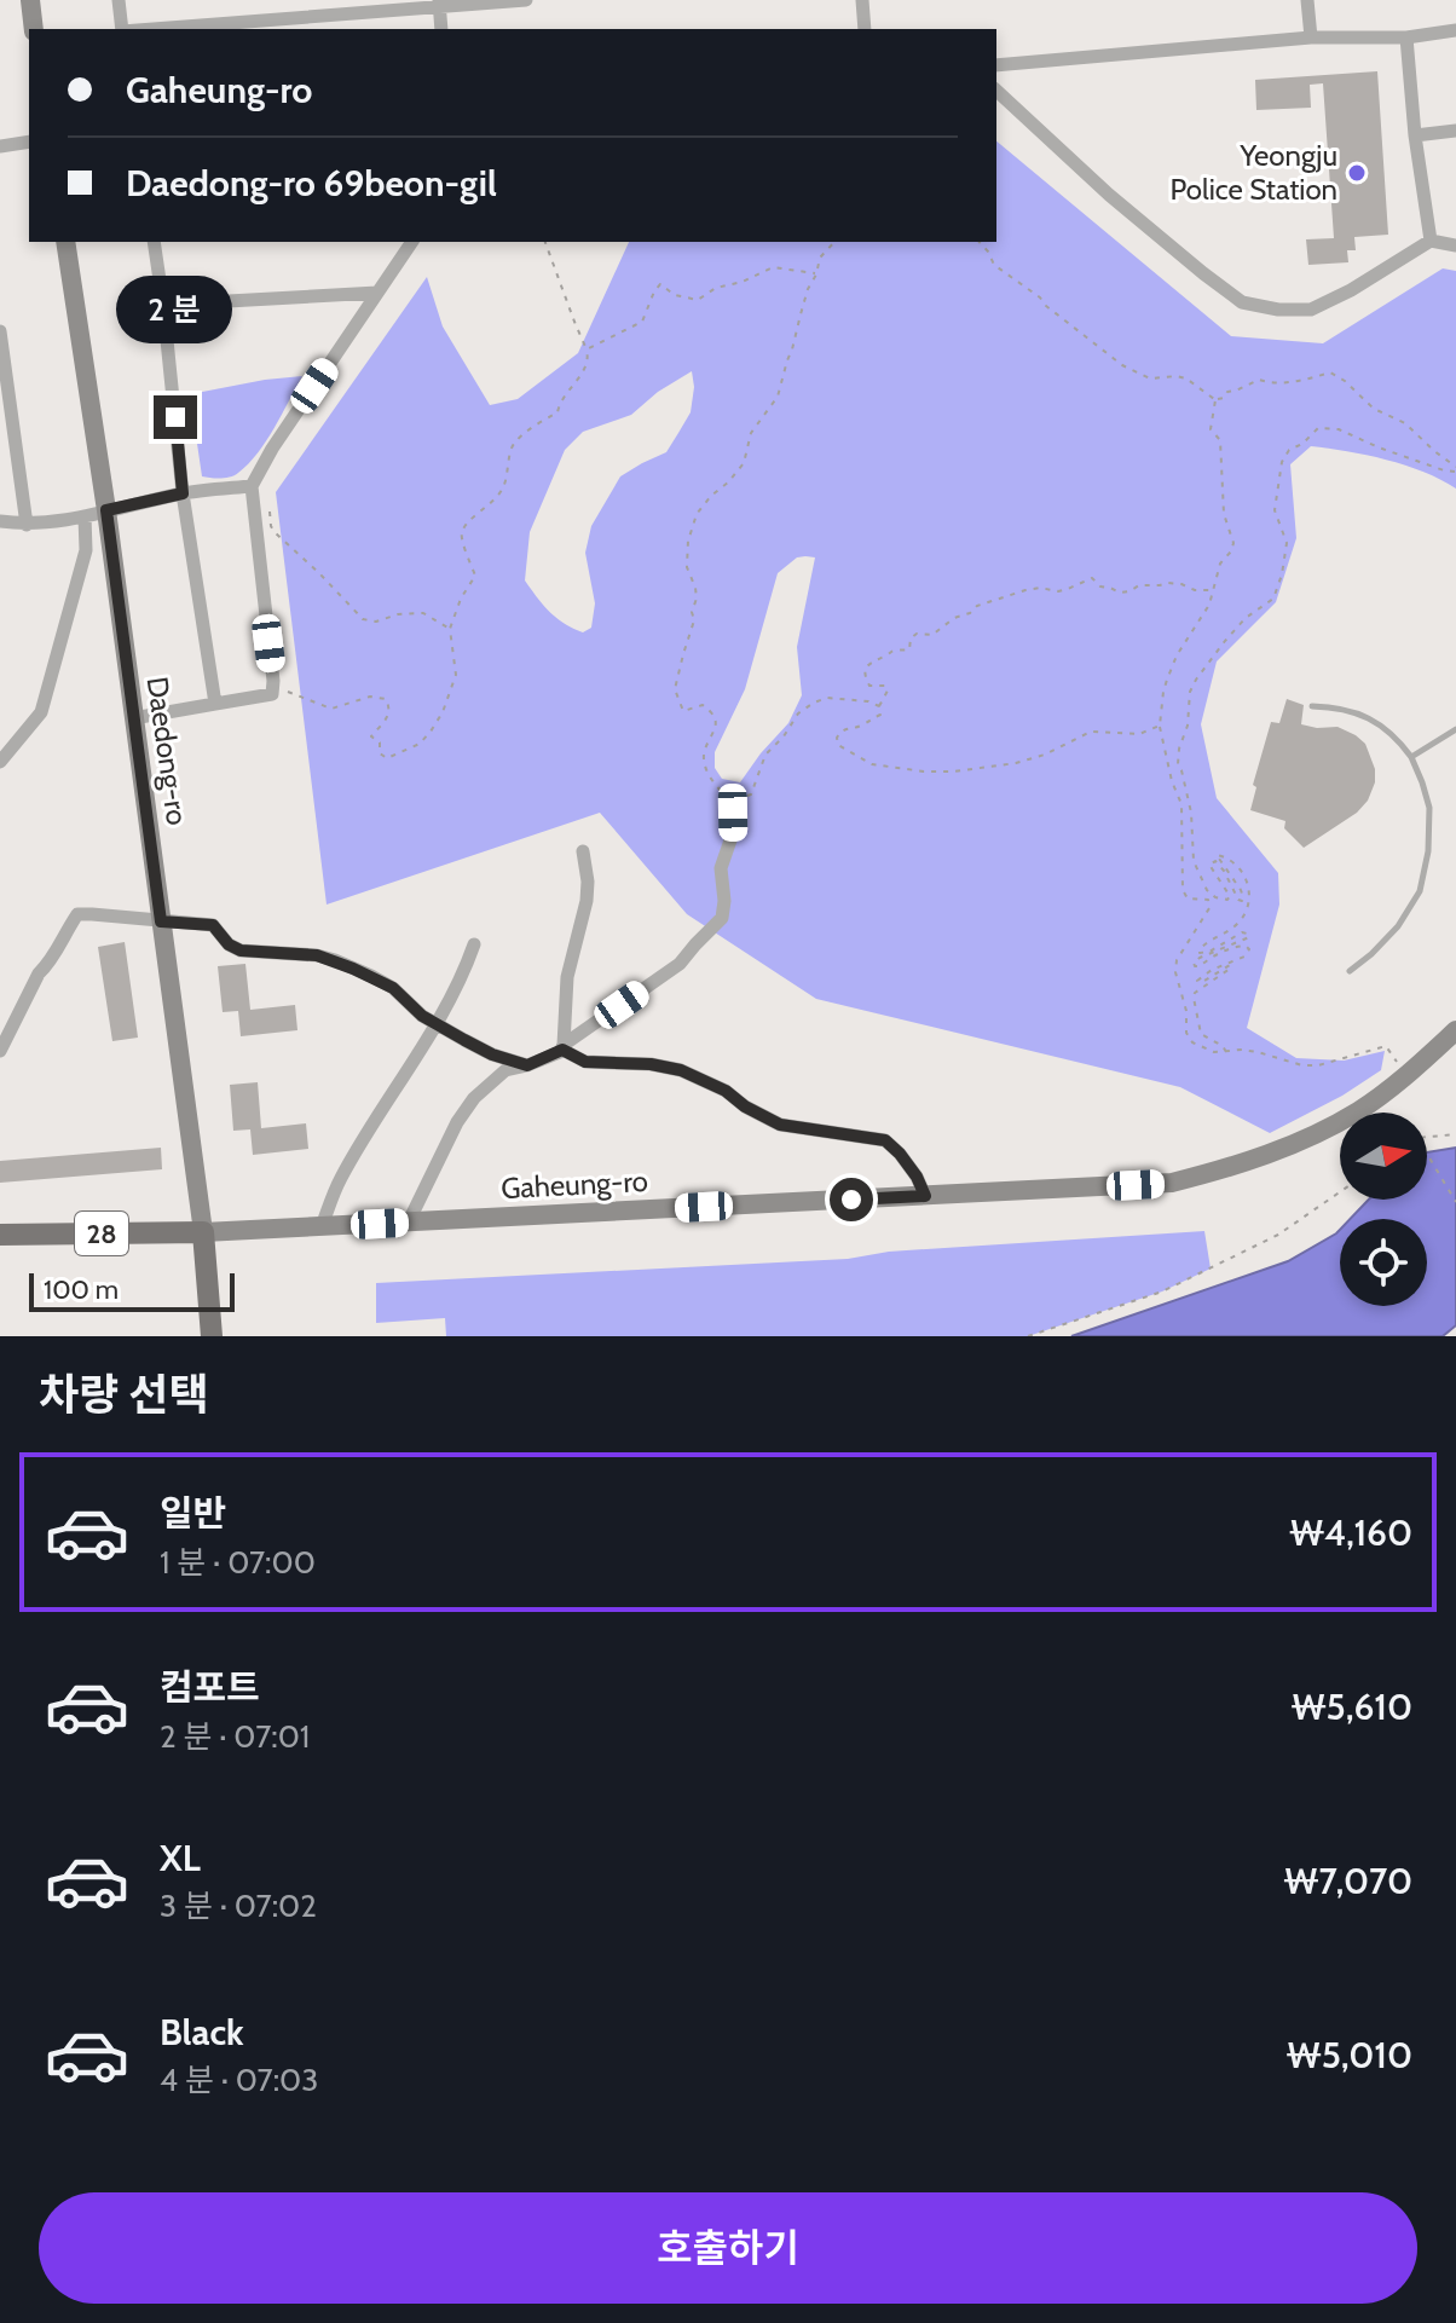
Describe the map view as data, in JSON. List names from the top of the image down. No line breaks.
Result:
{"streets":{"main road":["Daedong-ro","Gaheung-ro","28"]},"crossings":[["Daedong-ro","Gaheung-ro"]],"places":["Yeongju Police Station"],"scale_bar":"100 m","north":"right","page":{"banner":["Gaheung-ro","Daedong-ro 69beon-gil"],"bubble":"2 분","scale":"100 m","heading":"차량 선택","list":[{"name":"일반","note":"1 분 · 07:00","value":"₩4,160"},{"name":"컴포트","note":"2 분 · 07:01","value":"₩5,610"},{"name":"XL","note":"3 분 · 07:02","value":"₩7,070"},{"name":"Black","note":"4 분 · 07:03","value":"₩5,010"}],"buttons":"호출하기"}}
